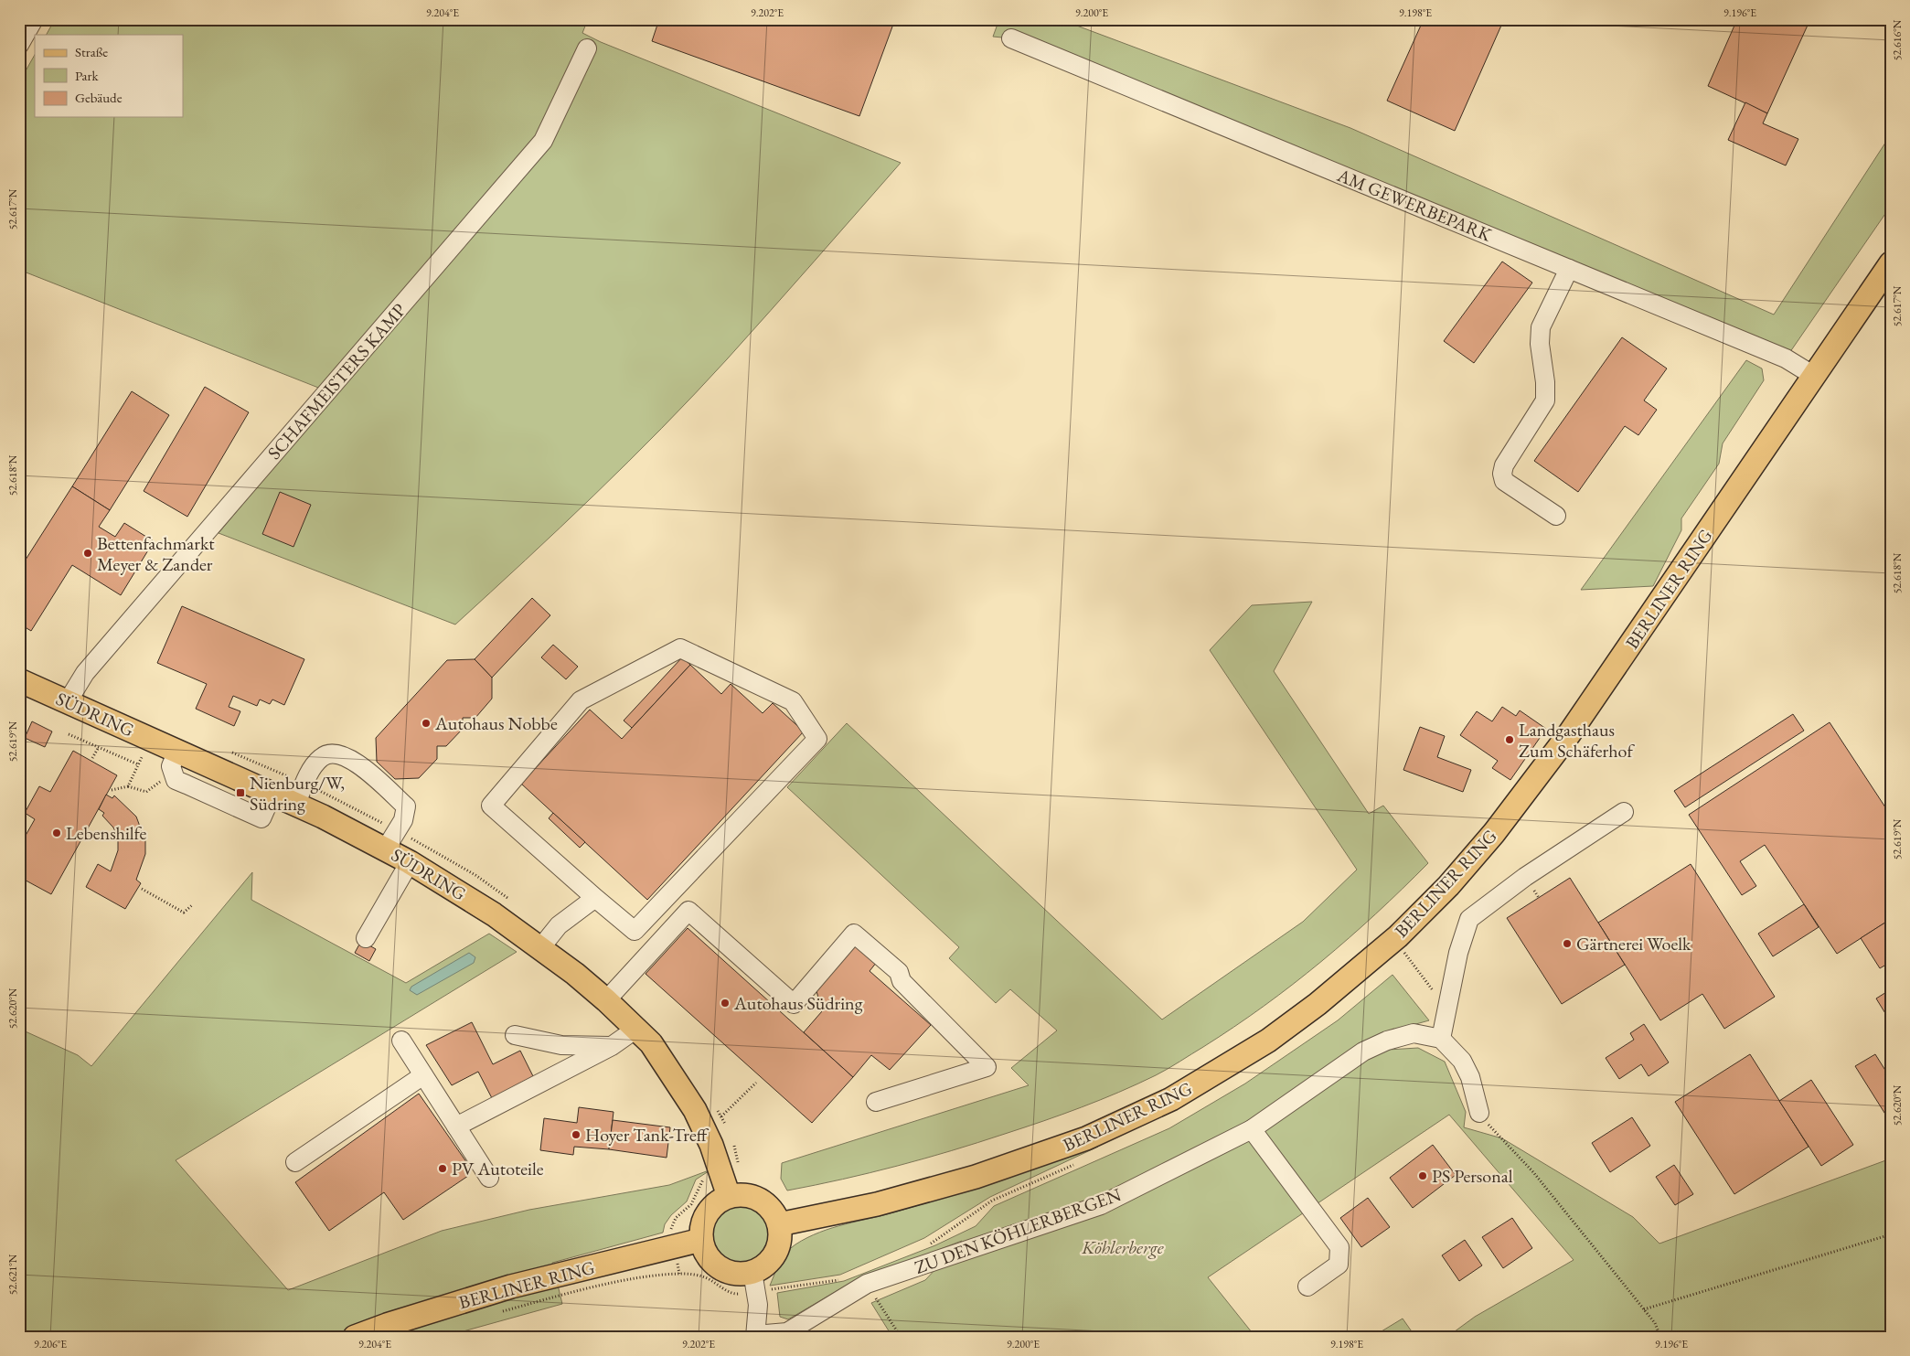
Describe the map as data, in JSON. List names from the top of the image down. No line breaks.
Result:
{"streets":{"main road":["BERLINER RING","SÜDRING"],"street":["AM GEWERBEPARK","SCHAFMEISTERS KAMP","ZU DEN KÖHLERBERGEN"]},"crossings":[["AM GEWERBEPARK","BERLINER RING"],["SCHAFMEISTERS KAMP","SÜDRING"],["BERLINER RING","SÜDRING"]],"parks":["Köhlerberge"],"places":{"other":["Bettenfachmarkt Meyer & Zander","Autohaus Nobbe","Landgasthaus Zum Schäferhof","Lebenshilfe","Gärtnerei Woelk","Autohaus Südring","Hoyer Tank-Treff","PV Autoteile","PS Personal"],"transit":["Nienburg/W, Südring"]},"legend":["Straße","Park","Gebäude"],"coordinates":["9.204°E","9.202°E","9.200°E","9.198°E","9.196°E","52.616°N","52.617°N","52.618°N","52.619°N","52.620°N","52.621°N","9.206°E"]}
